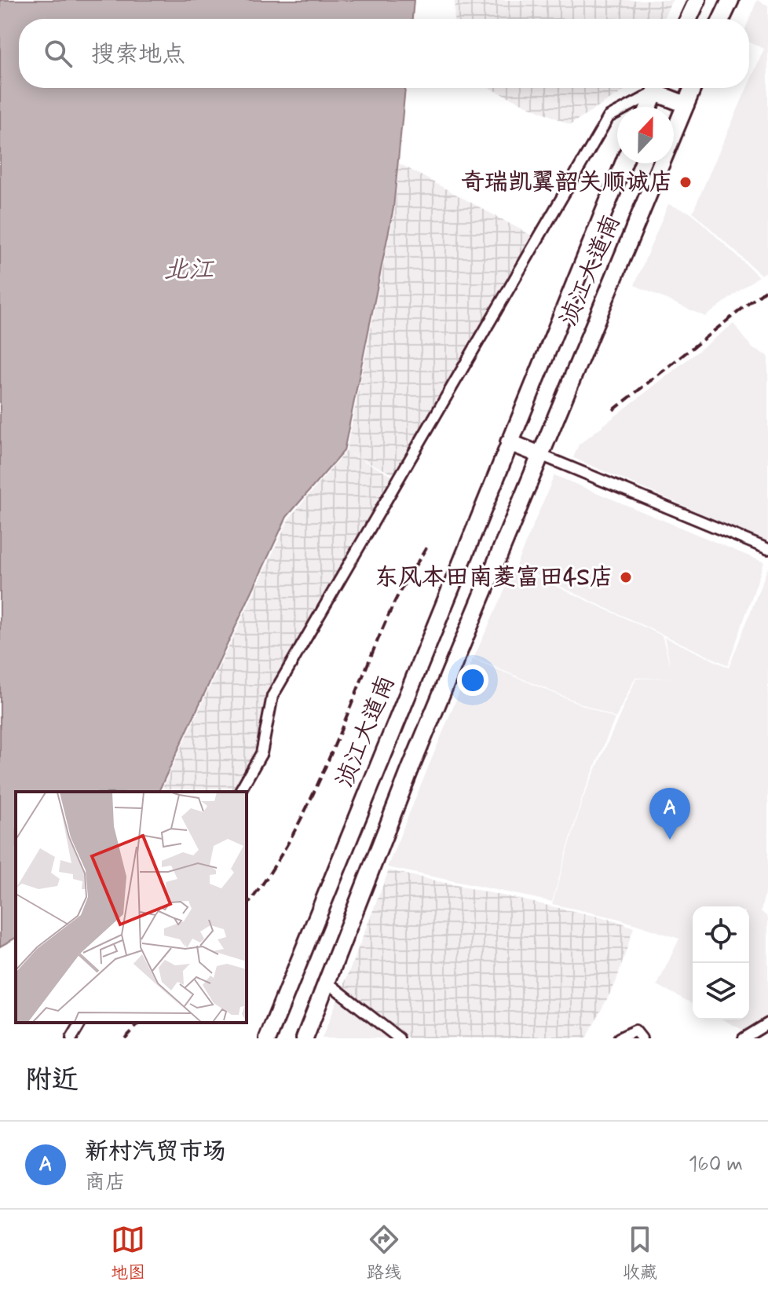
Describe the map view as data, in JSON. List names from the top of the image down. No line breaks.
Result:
{"streets":{"main road":["浈江大道南"]},"water":["北江"],"places":["奇瑞凯翼韶关顺诚店","东风本田南菱富田4S店"],"north":"top","page":{"search":"搜索地点","pins":"A","heading":"附近","list":[{"mark":"A","name":"新村汽贸市场","note":"商店","value":"160 m"}],"nav":["地图","路线","收藏"]}}
